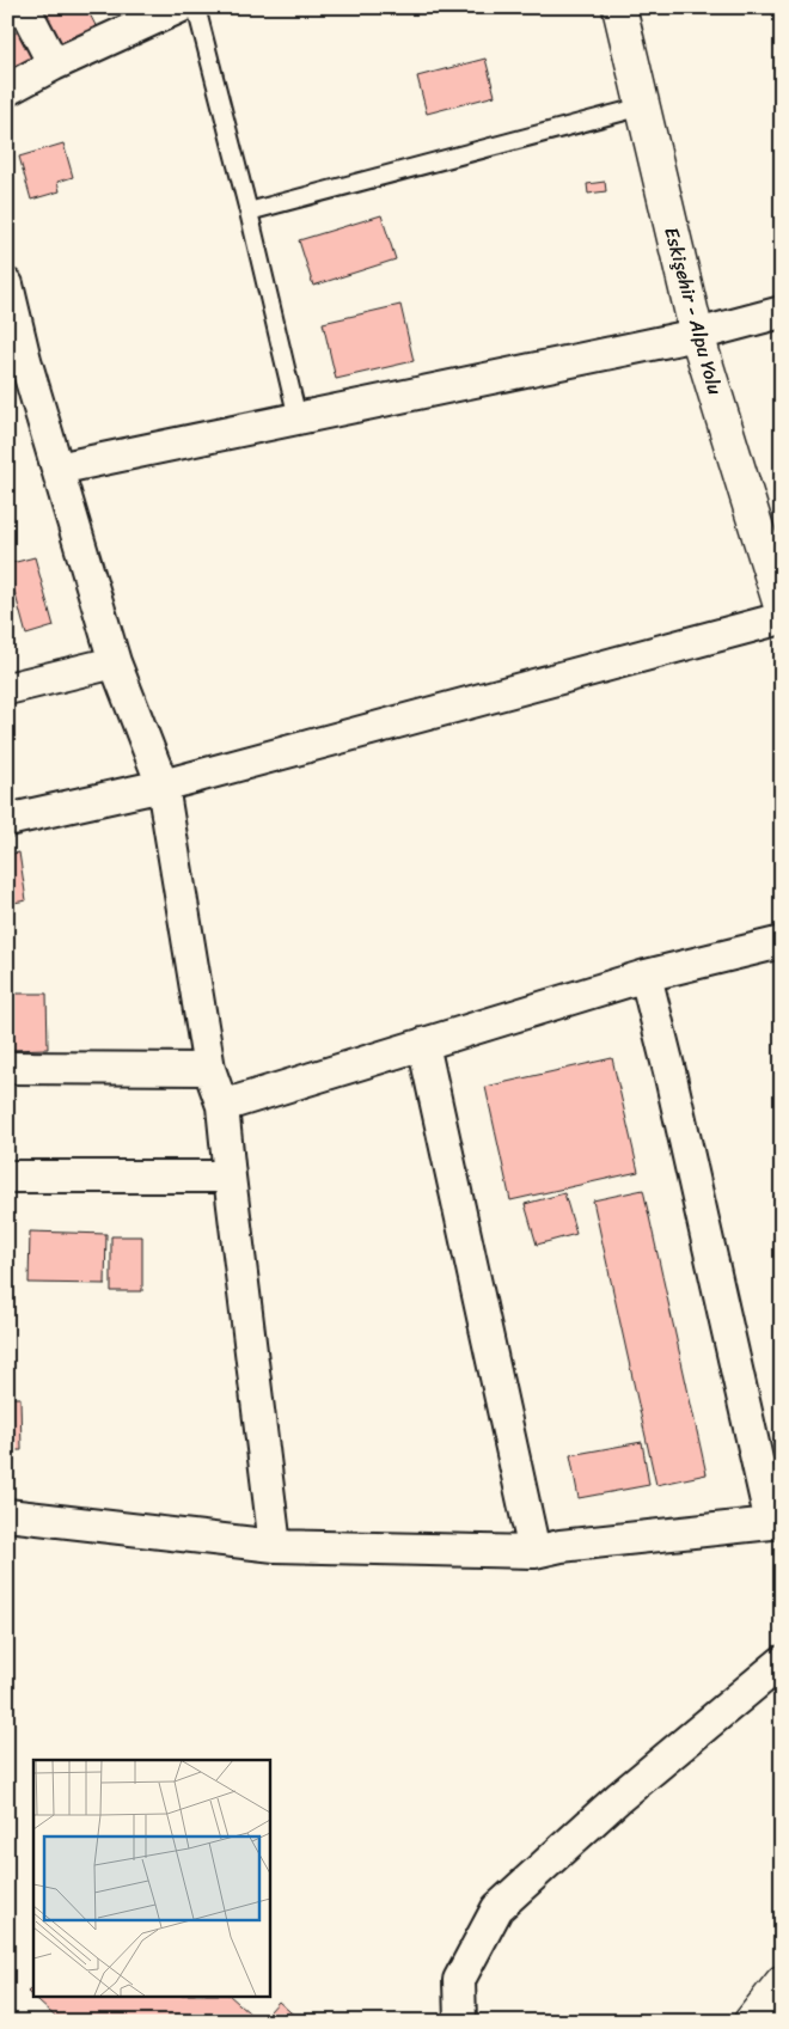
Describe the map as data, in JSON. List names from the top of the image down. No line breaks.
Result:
{"streets":{"main road":["Eskişehir - Alpu Yolu"]}}
